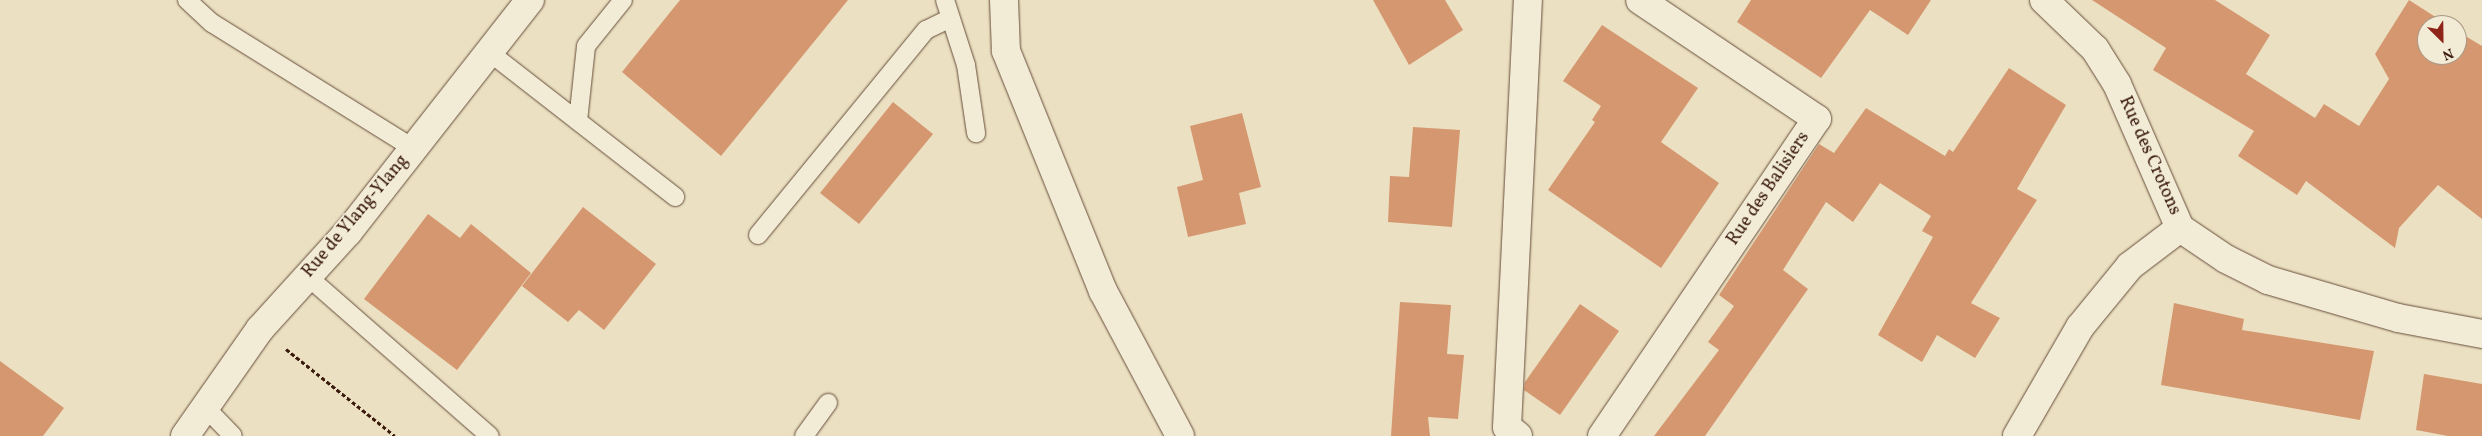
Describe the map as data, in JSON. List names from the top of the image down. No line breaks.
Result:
{"streets":{"street":["Rue des Crotons","Rue des Balisiers","Rue de Ylang-Ylang"]},"north":"bottom right"}
